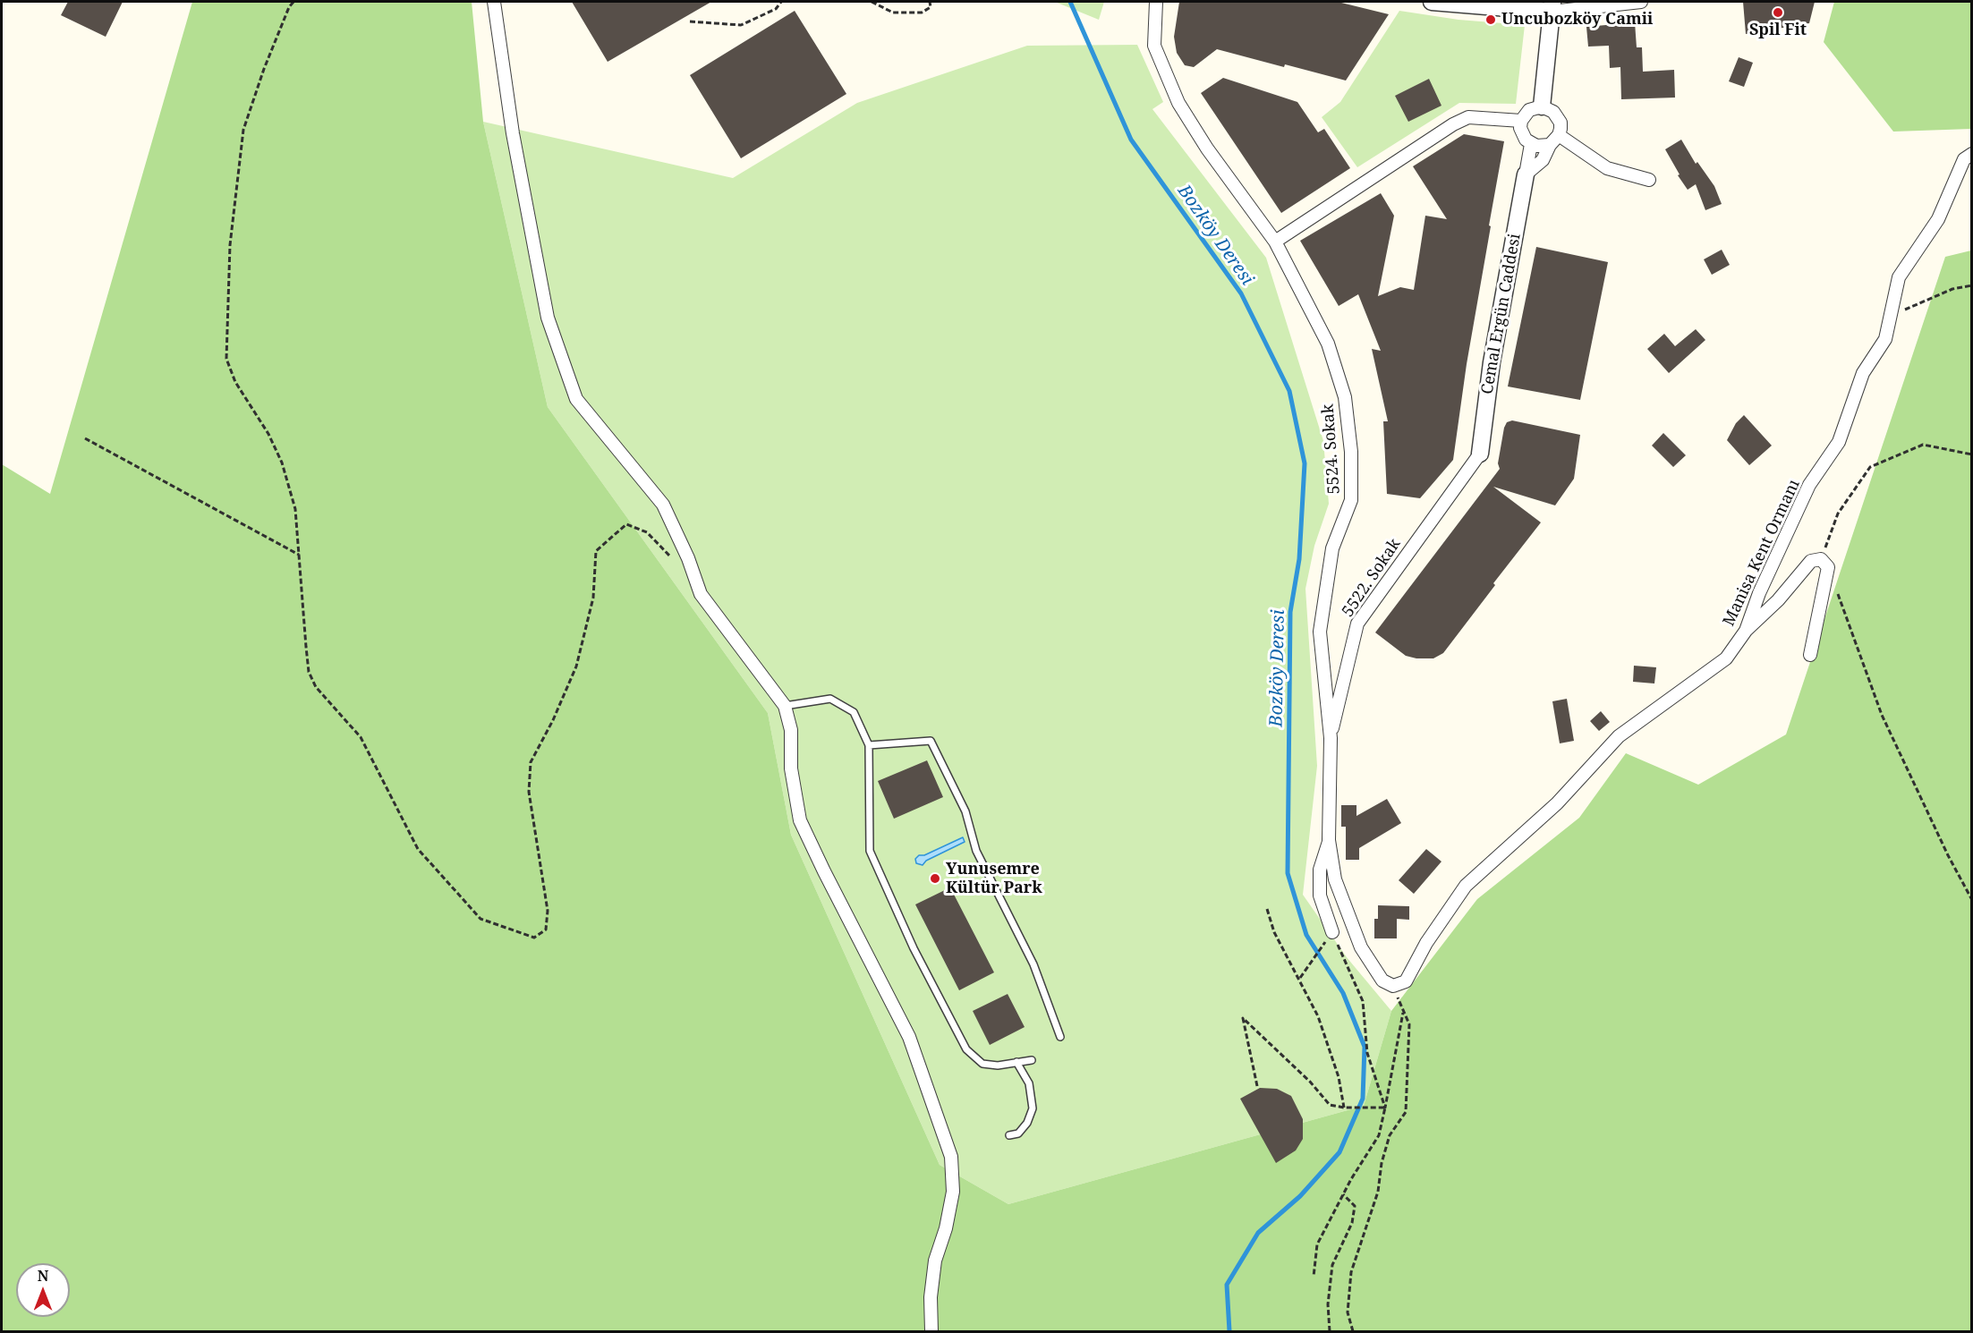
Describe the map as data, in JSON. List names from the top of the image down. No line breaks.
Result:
{"streets":{"street":["Cemal Ergün Caddesi","5524. Sokak","Manisa Kent Ormanı","5522. Sokak"]},"crossings":[["Cemal Ergün Caddesi","5522. Sokak"],["5524. Sokak","Manisa Kent Ormanı"],["5524. Sokak","5522. Sokak"]],"water":["Bozköy Deresi"],"places":["Spil Fit","Uncubozköy Camii","Yunusemre Kültür Park"],"north":"top"}
